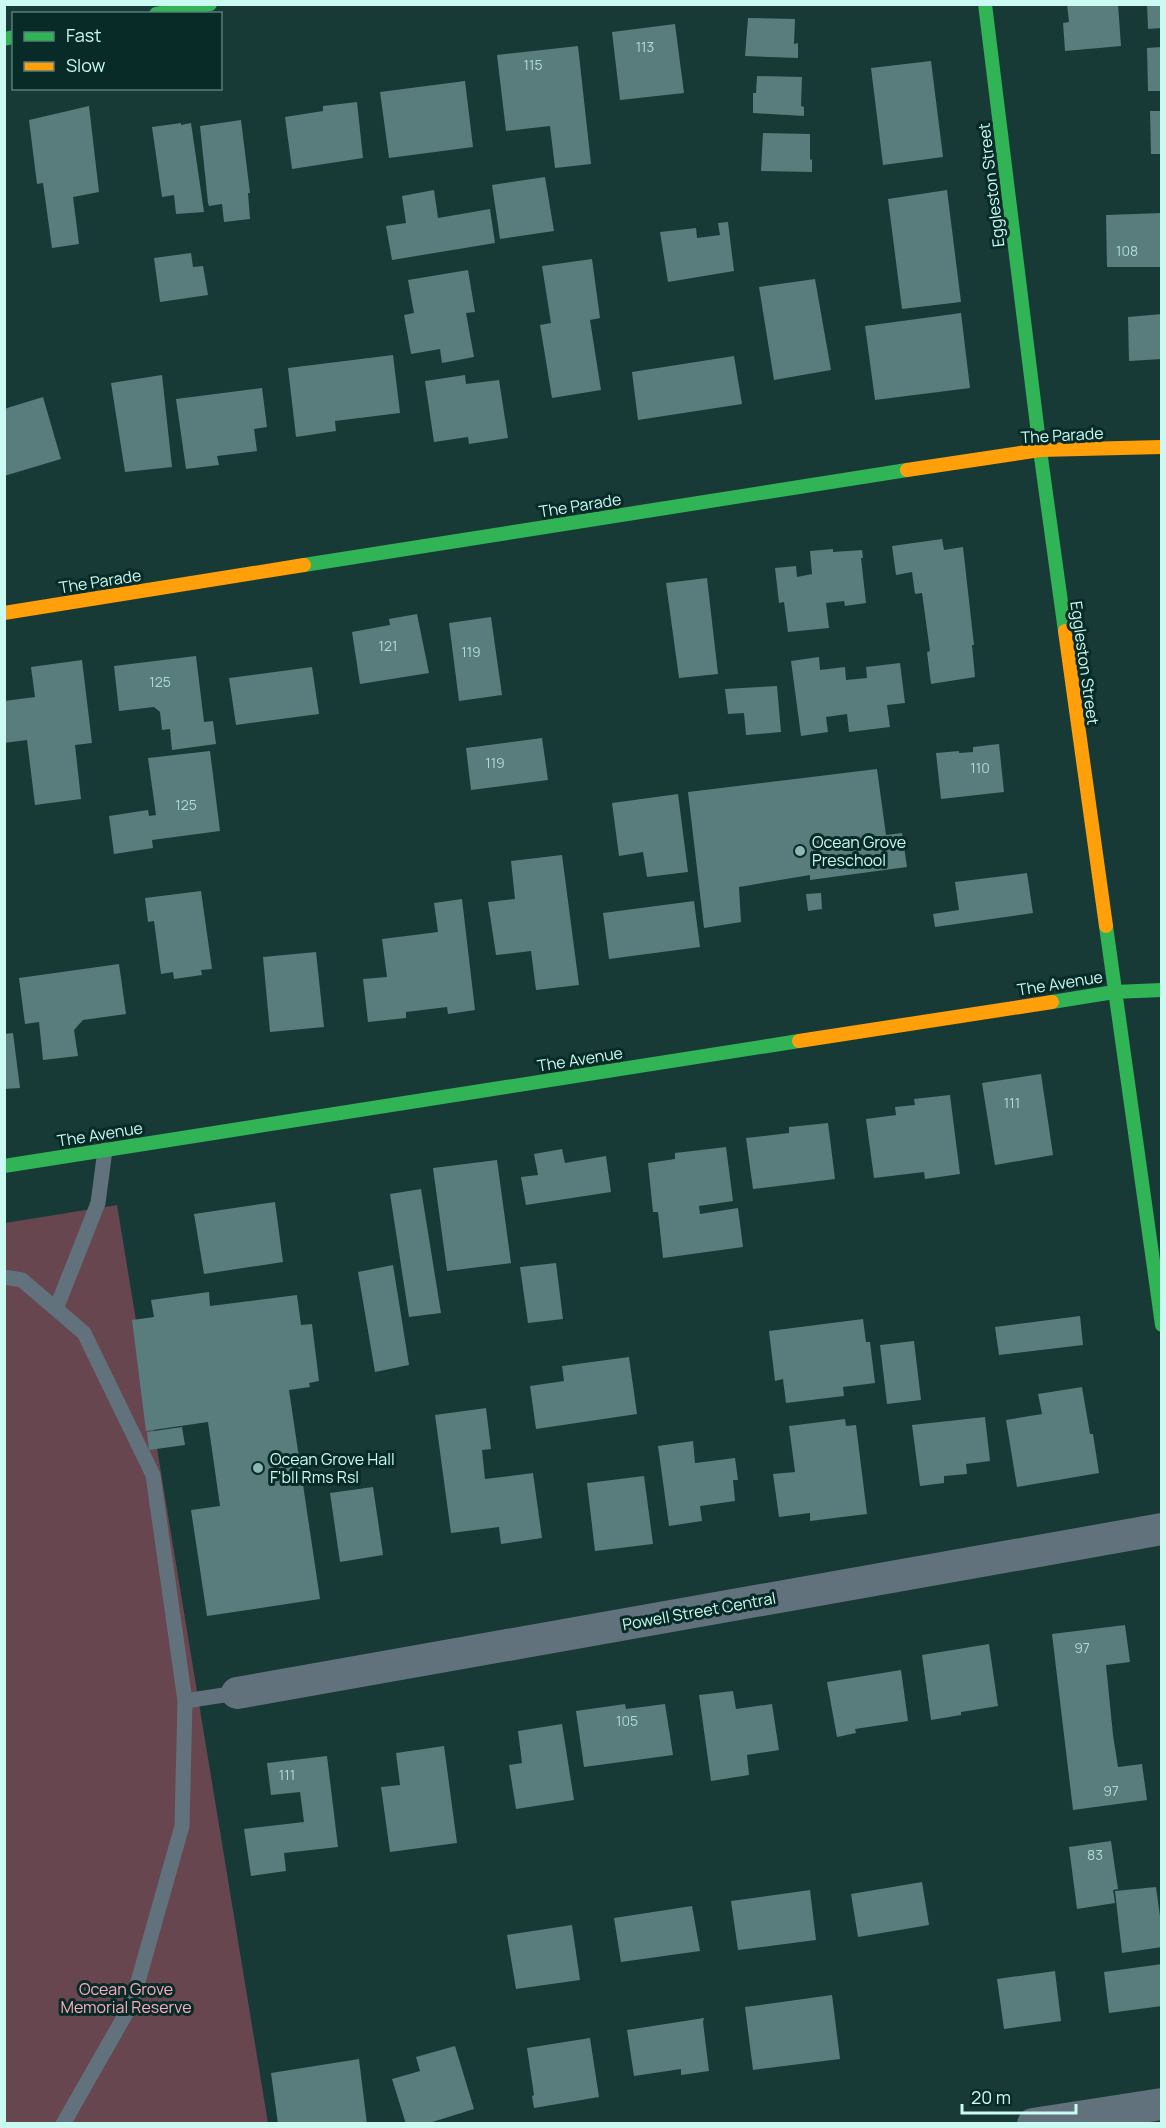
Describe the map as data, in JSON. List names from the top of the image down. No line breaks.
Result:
{"streets":{"street":["Eggleston Street","The Parade","The Avenue","Powell Street Central"]},"crossings":[["Eggleston Street","The Parade"],["Eggleston Street","The Avenue"]],"parks":["Ocean Grove Memorial Reserve"],"places":["Ocean Grove Preschool","Ocean Grove Hall F'bll Rms Rsl"],"house_numbers":["113","115","108","121","119","125","119","110","125","111","97","105","111","97","83"],"legend":["Fast","Slow"],"scale_bar":"20 m"}
